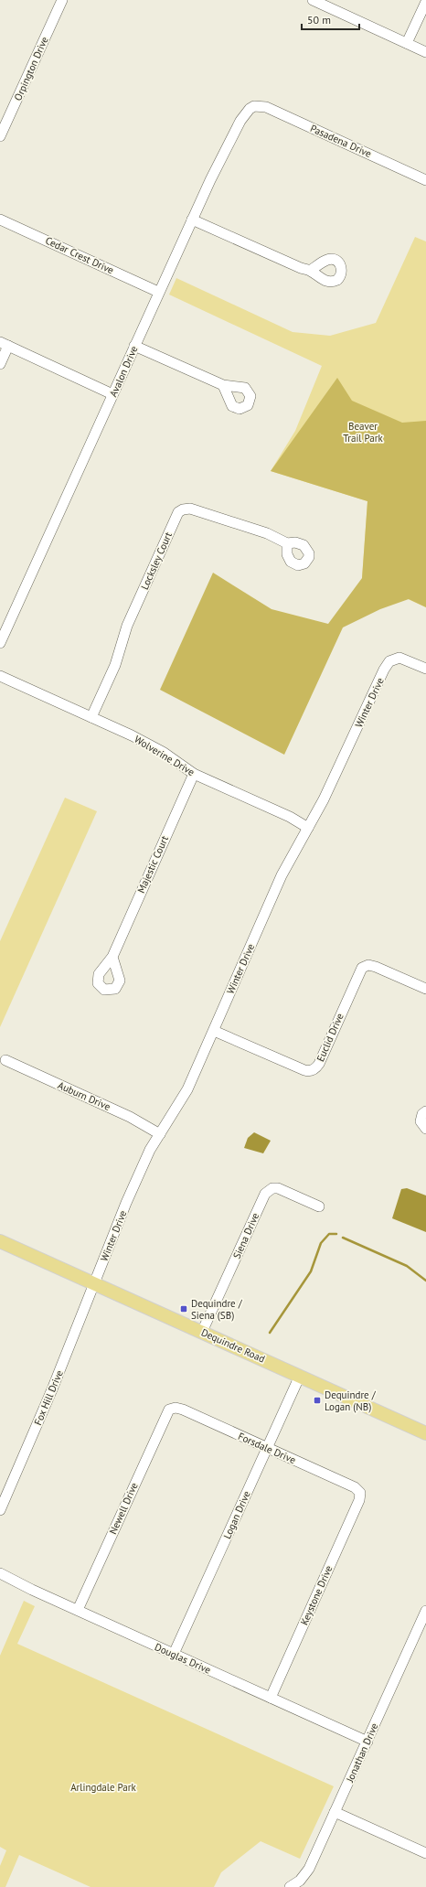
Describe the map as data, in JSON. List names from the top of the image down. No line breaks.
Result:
{"streets":{"main road":["Dequindre Road"],"street":["Orpington Drive","Pasadena Drive","Cedar Crest Drive","Avalon Drive","Locksley Court","Winter Drive","Wolverine Drive","Majestic Court","Euclid Drive","Auburn Drive","Siena Drive","Fox Hill Drive","Forsdale Drive","Newell Drive","Logan Drive","Keystone Drive","Douglas Drive","Jonathan Drive"]},"crossings":[["Pasadena Drive","Avalon Drive"],["Cedar Crest Drive","Avalon Drive"],["Locksley Court","Wolverine Drive"],["Winter Drive","Wolverine Drive"],["Winter Drive","Euclid Drive"],["Winter Drive","Auburn Drive"],["Winter Drive","Dequindre Road"],["Winter Drive","Fox Hill Drive"],["Wolverine Drive","Majestic Court"],["Siena Drive","Dequindre Road"],["Dequindre Road","Fox Hill Drive"],["Dequindre Road","Logan Drive"],["Forsdale Drive","Newell Drive"],["Forsdale Drive","Logan Drive"],["Forsdale Drive","Keystone Drive"],["Newell Drive","Douglas Drive"],["Logan Drive","Douglas Drive"],["Keystone Drive","Douglas Drive"],["Douglas Drive","Jonathan Drive"]],"parks":["Beaver Trail Park","Arlingdale Park"],"places":{"transit":["Dequindre / Siena (SB)","Dequindre / Logan (NB)"]},"scale_bar":"50 m"}
